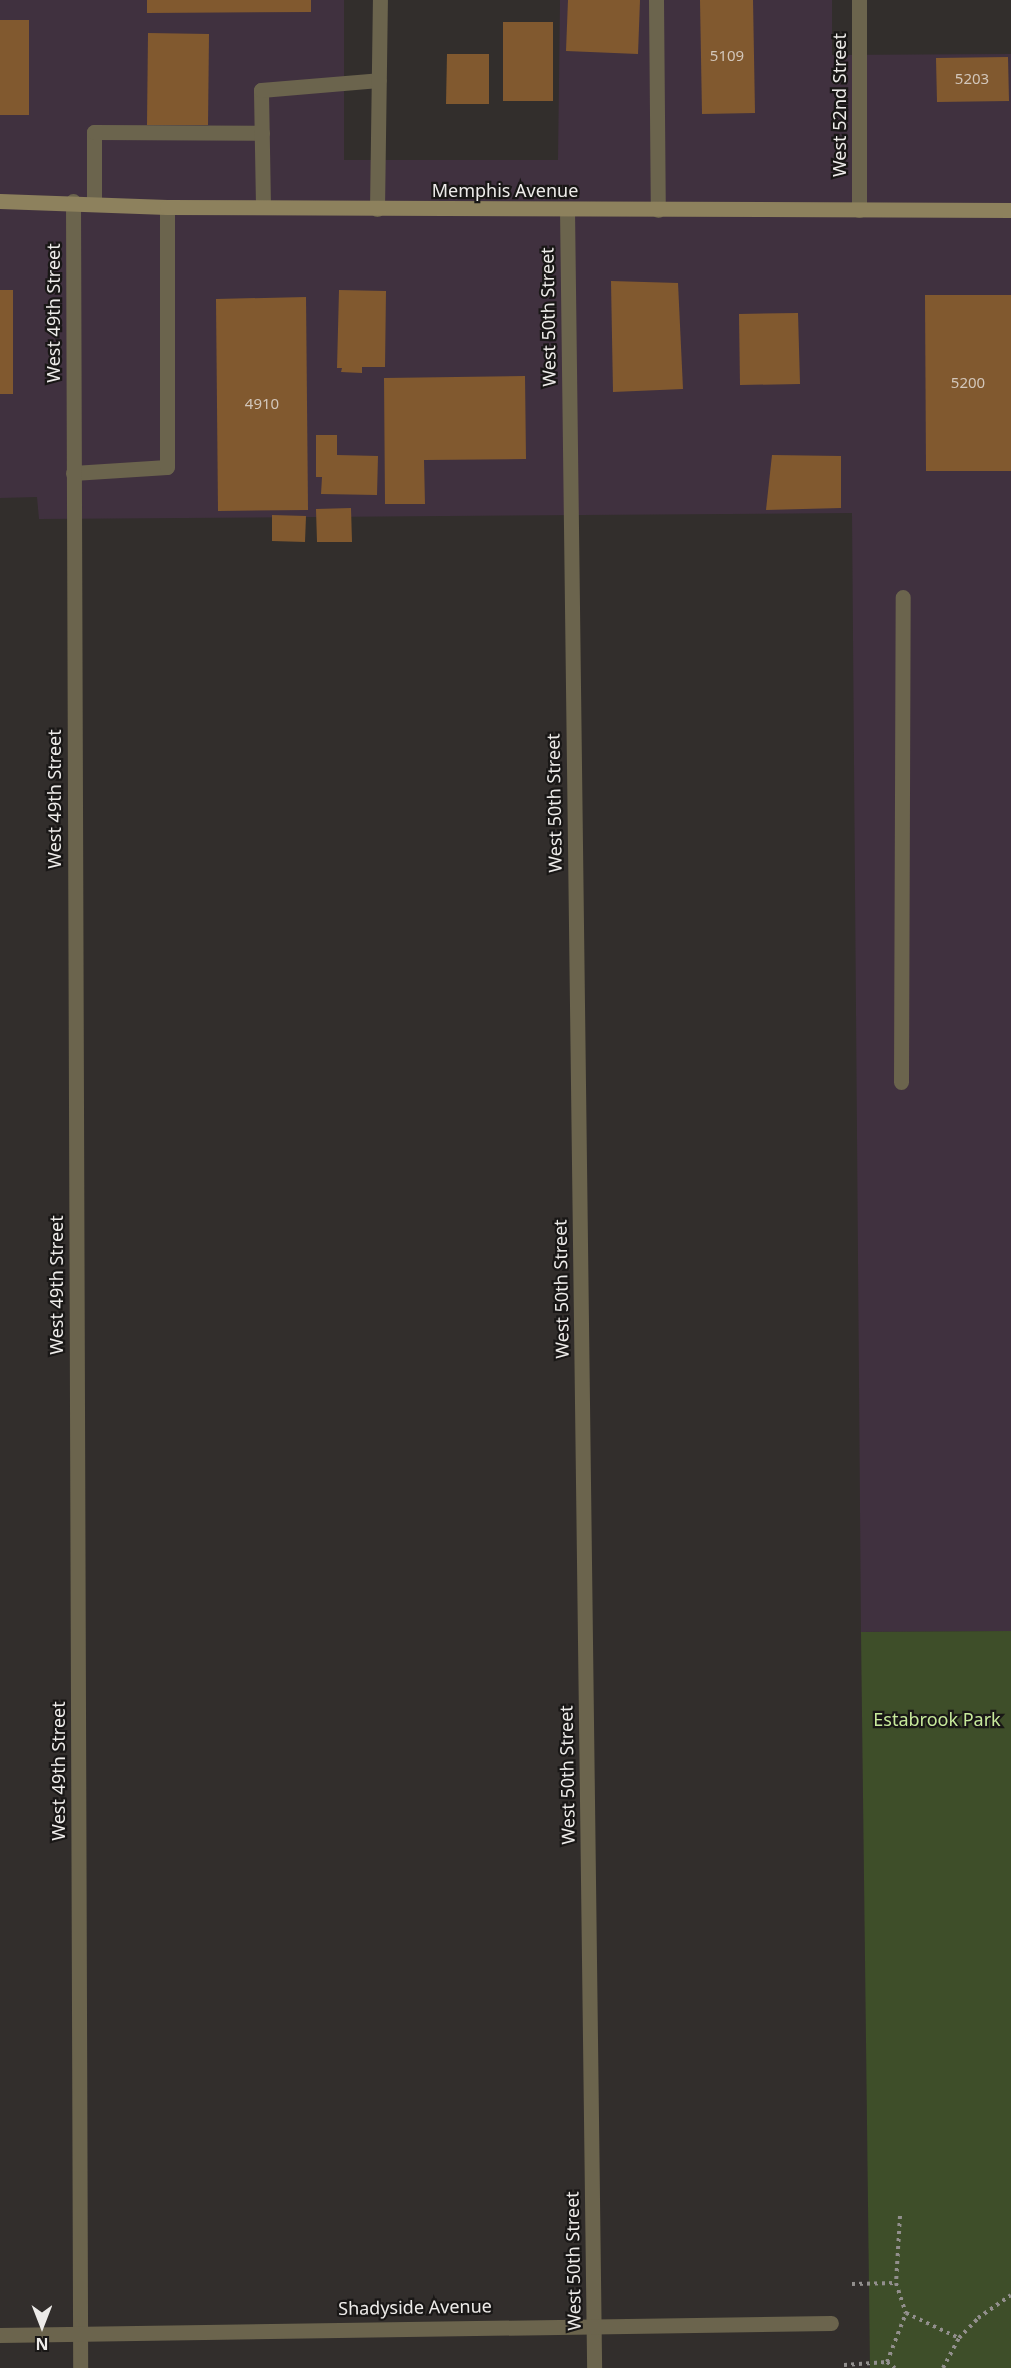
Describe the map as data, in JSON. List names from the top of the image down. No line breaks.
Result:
{"streets":{"main road":["Memphis Avenue"],"street":["West 52nd Street","West 49th Street","West 50th Street","Shadyside Avenue"]},"crossings":[["West 52nd Street","Memphis Avenue"],["Memphis Avenue","West 49th Street"],["Memphis Avenue","West 50th Street"],["West 49th Street","Shadyside Avenue"],["West 50th Street","Shadyside Avenue"]],"parks":["Estabrook Park"],"house_numbers":["5109","5203","5200","4910"],"north":"bottom"}
